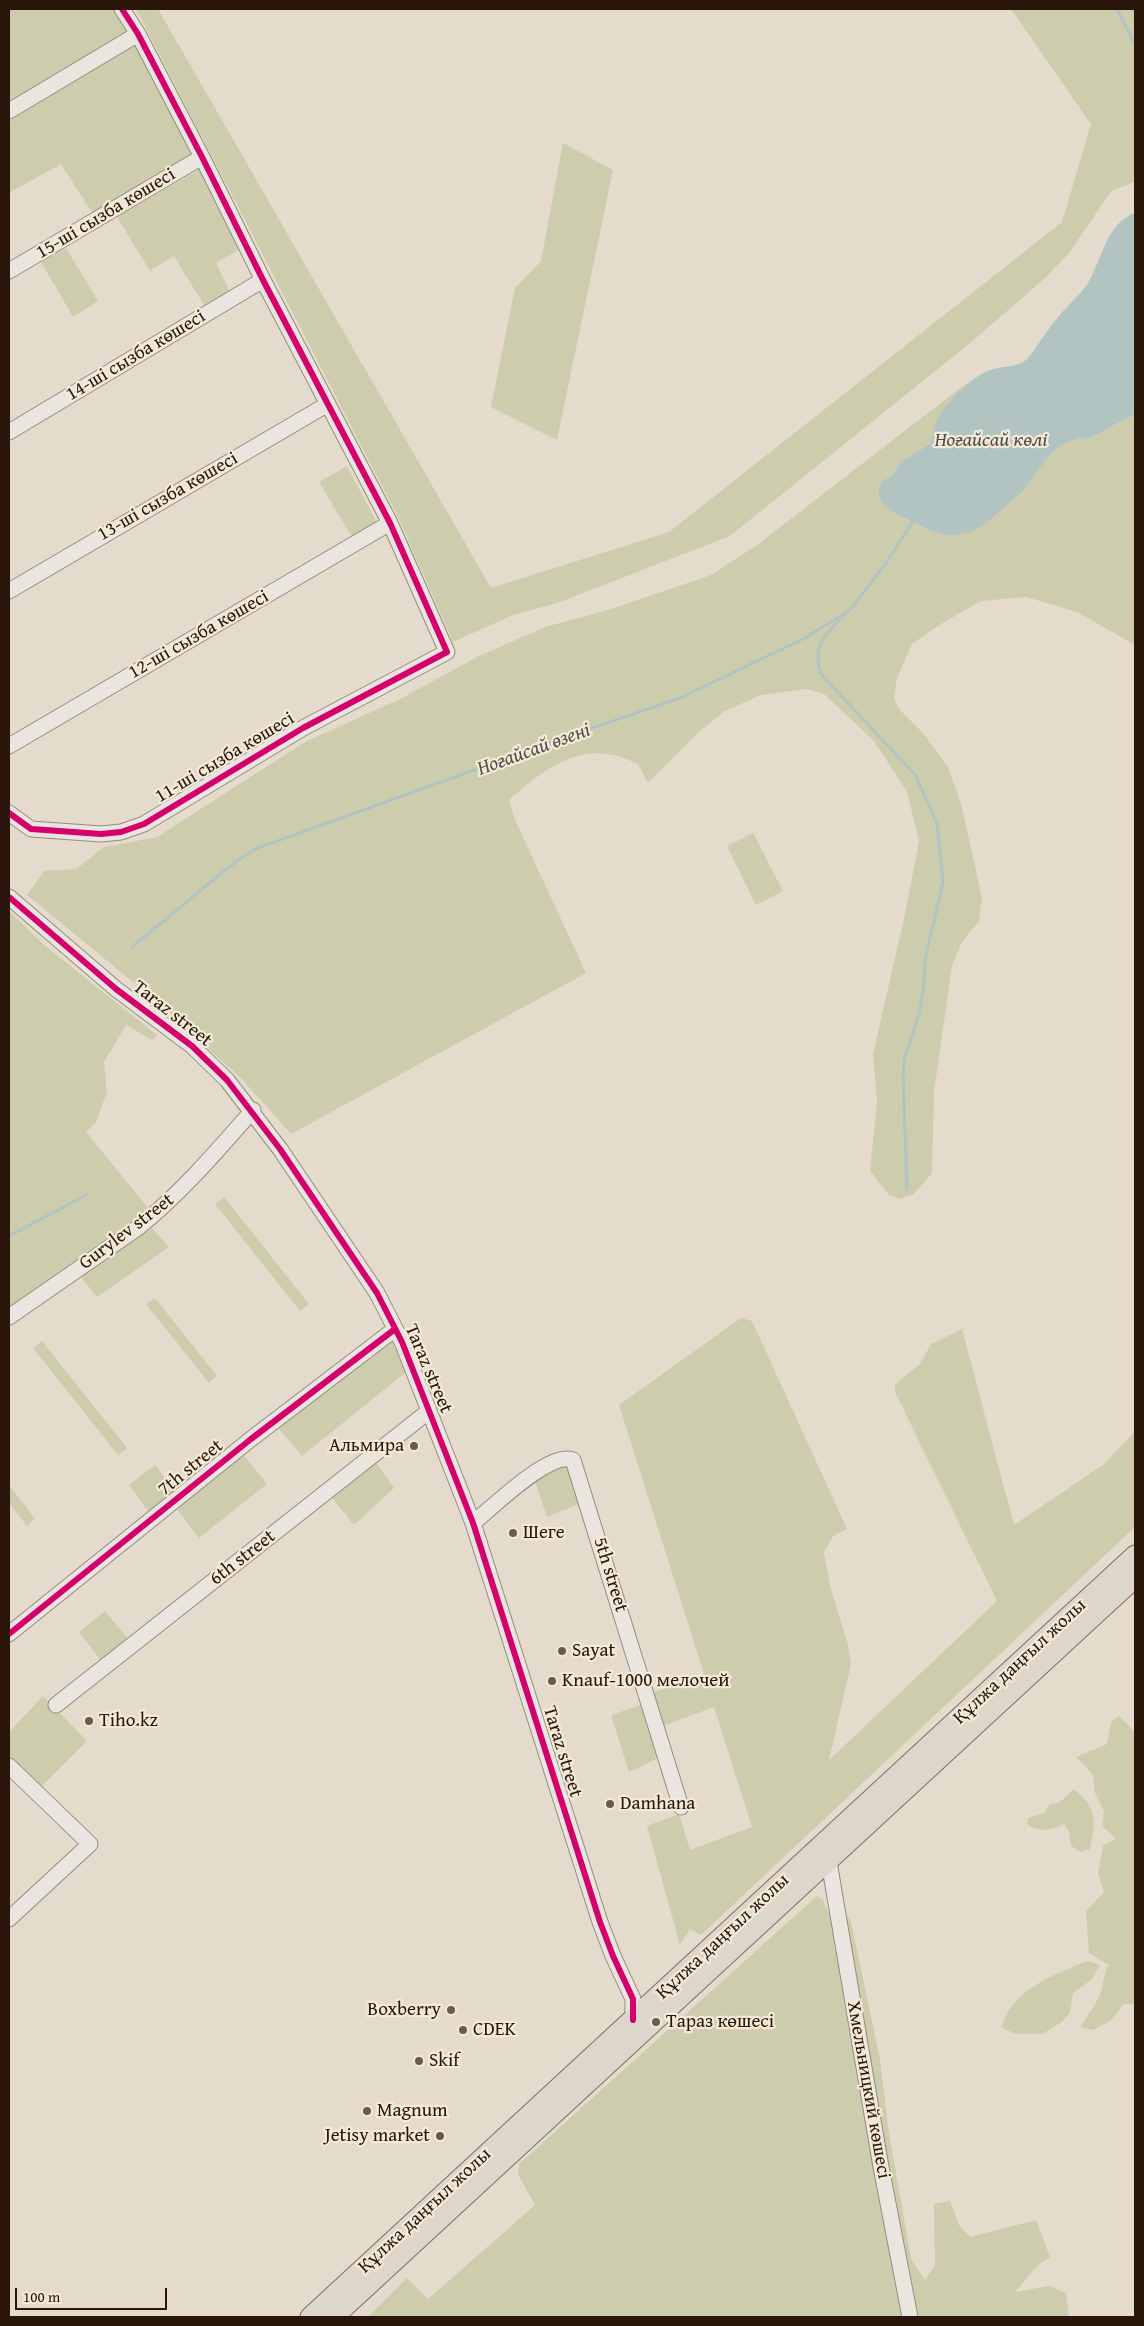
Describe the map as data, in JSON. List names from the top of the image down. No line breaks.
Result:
{"streets":{"main road":["Құлжа даңғыл жолы"],"street":["15-ші сызба көшесі","14-ші сызба көшесі","13-ші сызба көшесі","12-ші сызба көшесі","11-ші сызба көшесі","Taraz street","Gurylev street","7th street","6th street","5th street","Хмельницкий көшесі"]},"crossings":[["12-ші сызба көшесі","11-ші сызба көшесі"],["Taraz street","Gurylev street"],["Taraz street","7th street"],["Taraz street","6th street"],["Taraz street","5th street"],["Taraz street","Құлжа даңғыл жолы"],["Құлжа даңғыл жолы","Хмельницкий көшесі"]],"water":["Ноғайсай көлі","Ноғайсай өзені"],"places":["Альмира","Шеге","Sayat","Knauf-1000 мелочей","Tiho.kz","Damhana","Boxberry","Тараз көшесі","CDEK","Skif","Magnum","Jetisy market"],"scale_bar":"100 m"}
